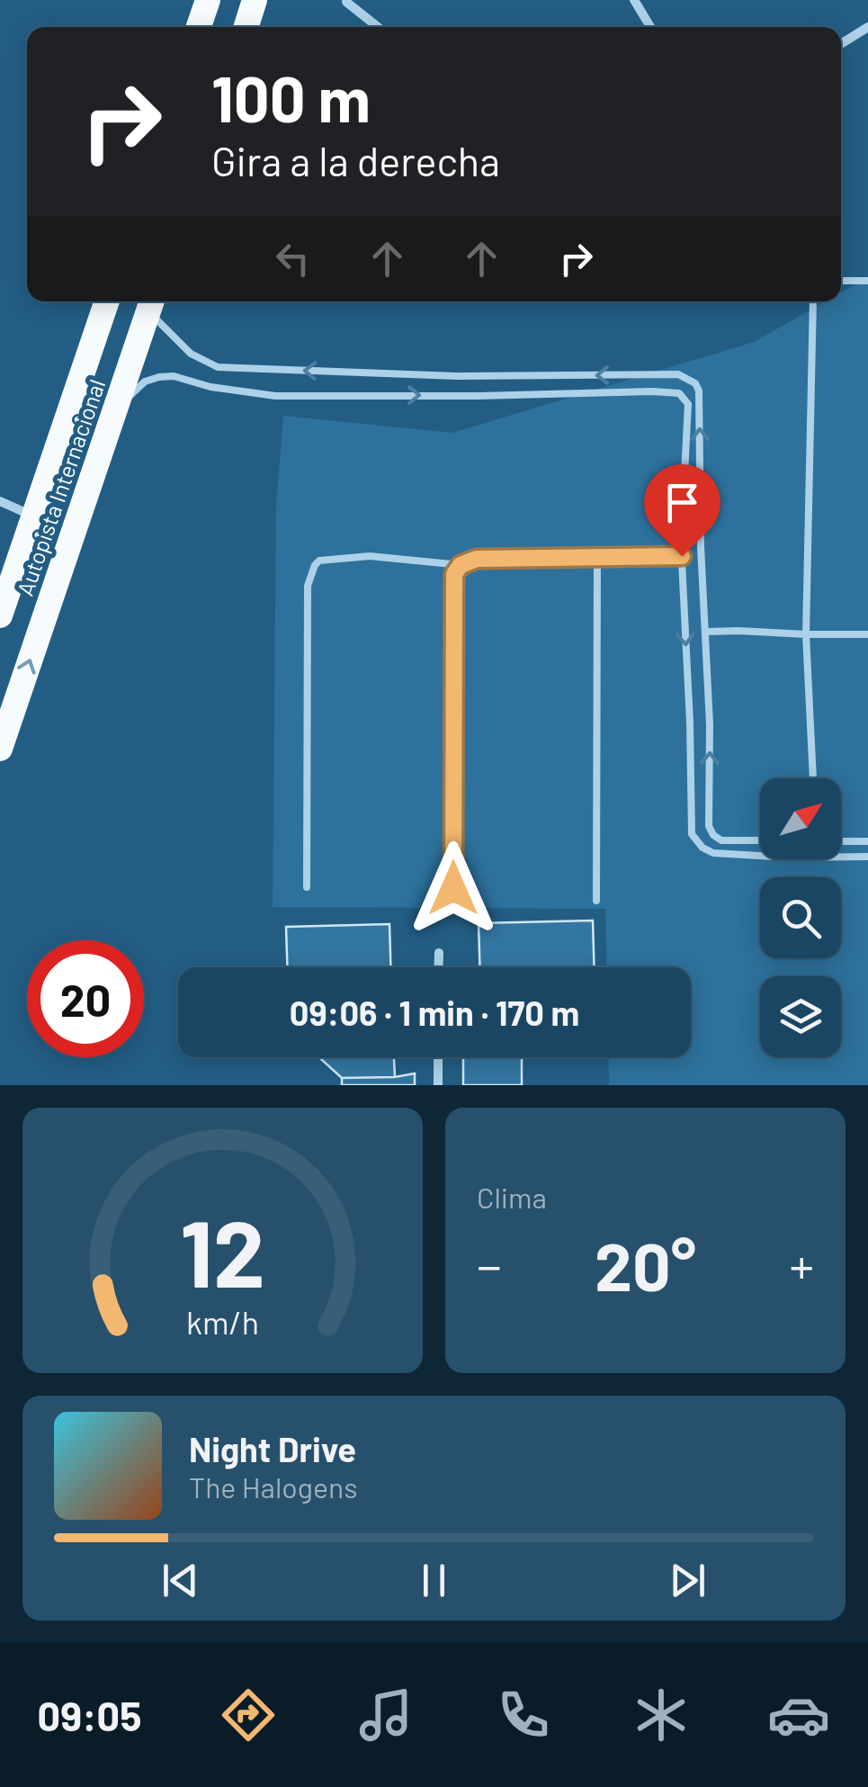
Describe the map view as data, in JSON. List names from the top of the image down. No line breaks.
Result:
{"streets":{"highway":["Autopista Internacional"]},"north":"top right","page":{"turn":["100 m","Gira a la derecha"],"limit":"20","trip":"09:06 · 1 min · 170 m","tile":"Clima","heat":["−","20°","+"],"song":["Night Drive","The Halogens"],"tabs":"09:05","gauge":["12","km/h"]}}
